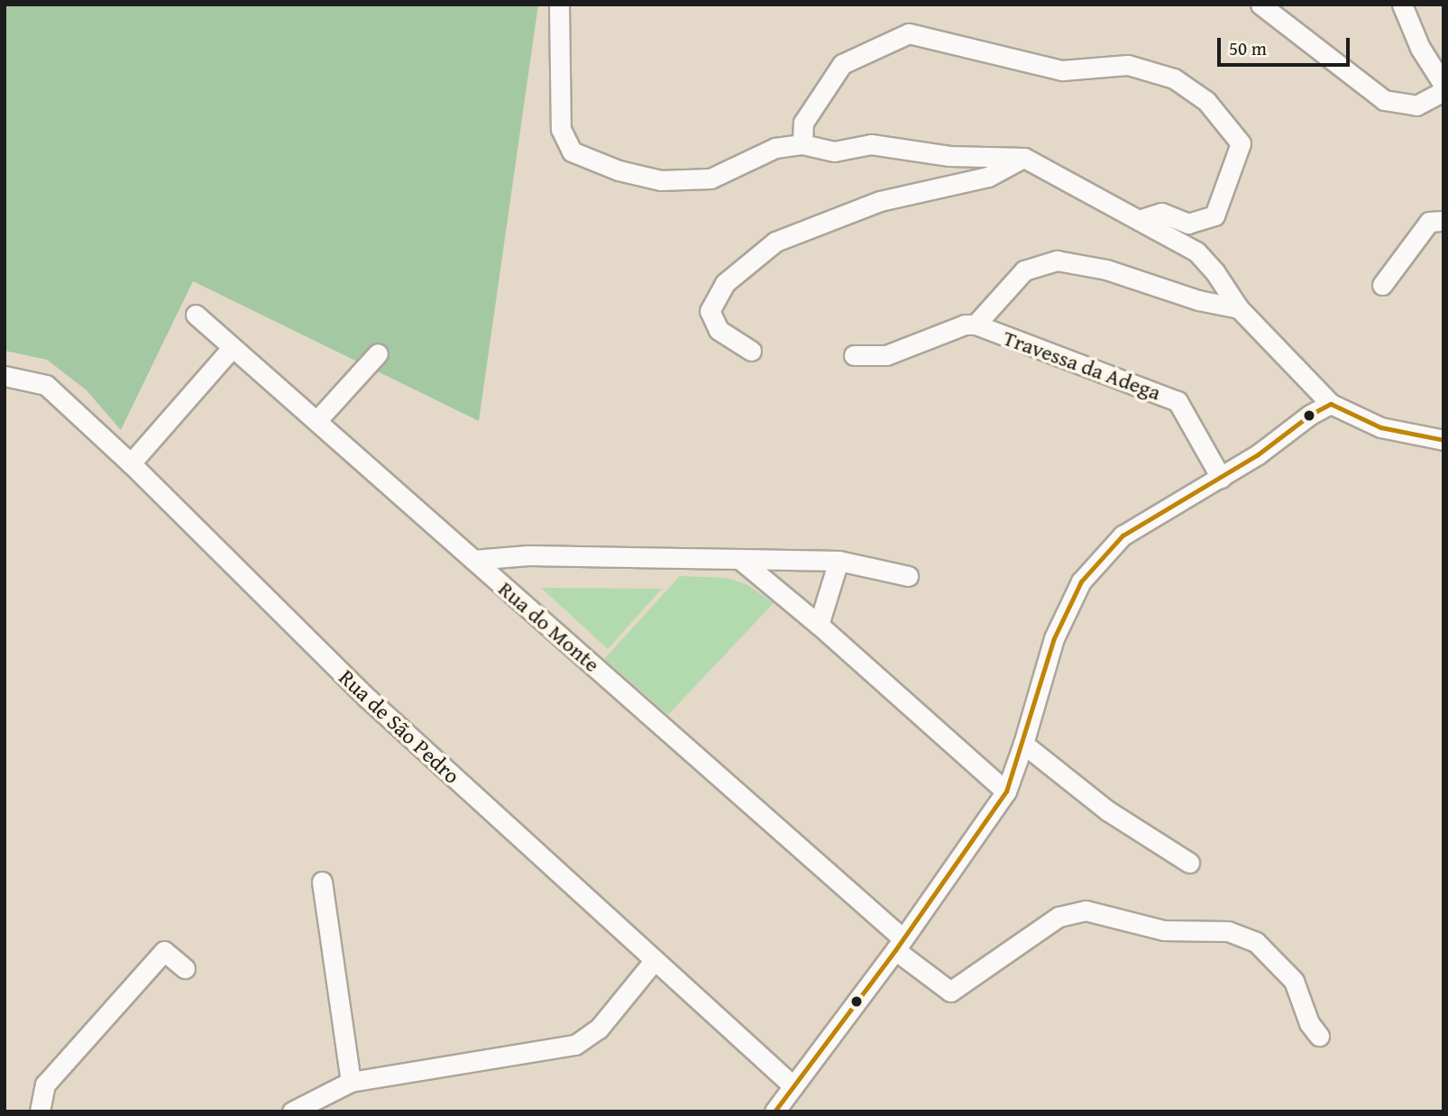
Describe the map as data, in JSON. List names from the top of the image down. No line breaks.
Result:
{"streets":{"street":["Travessa da Adega","Rua do Monte","Rua de São Pedro"]},"scale_bar":"50 m"}
